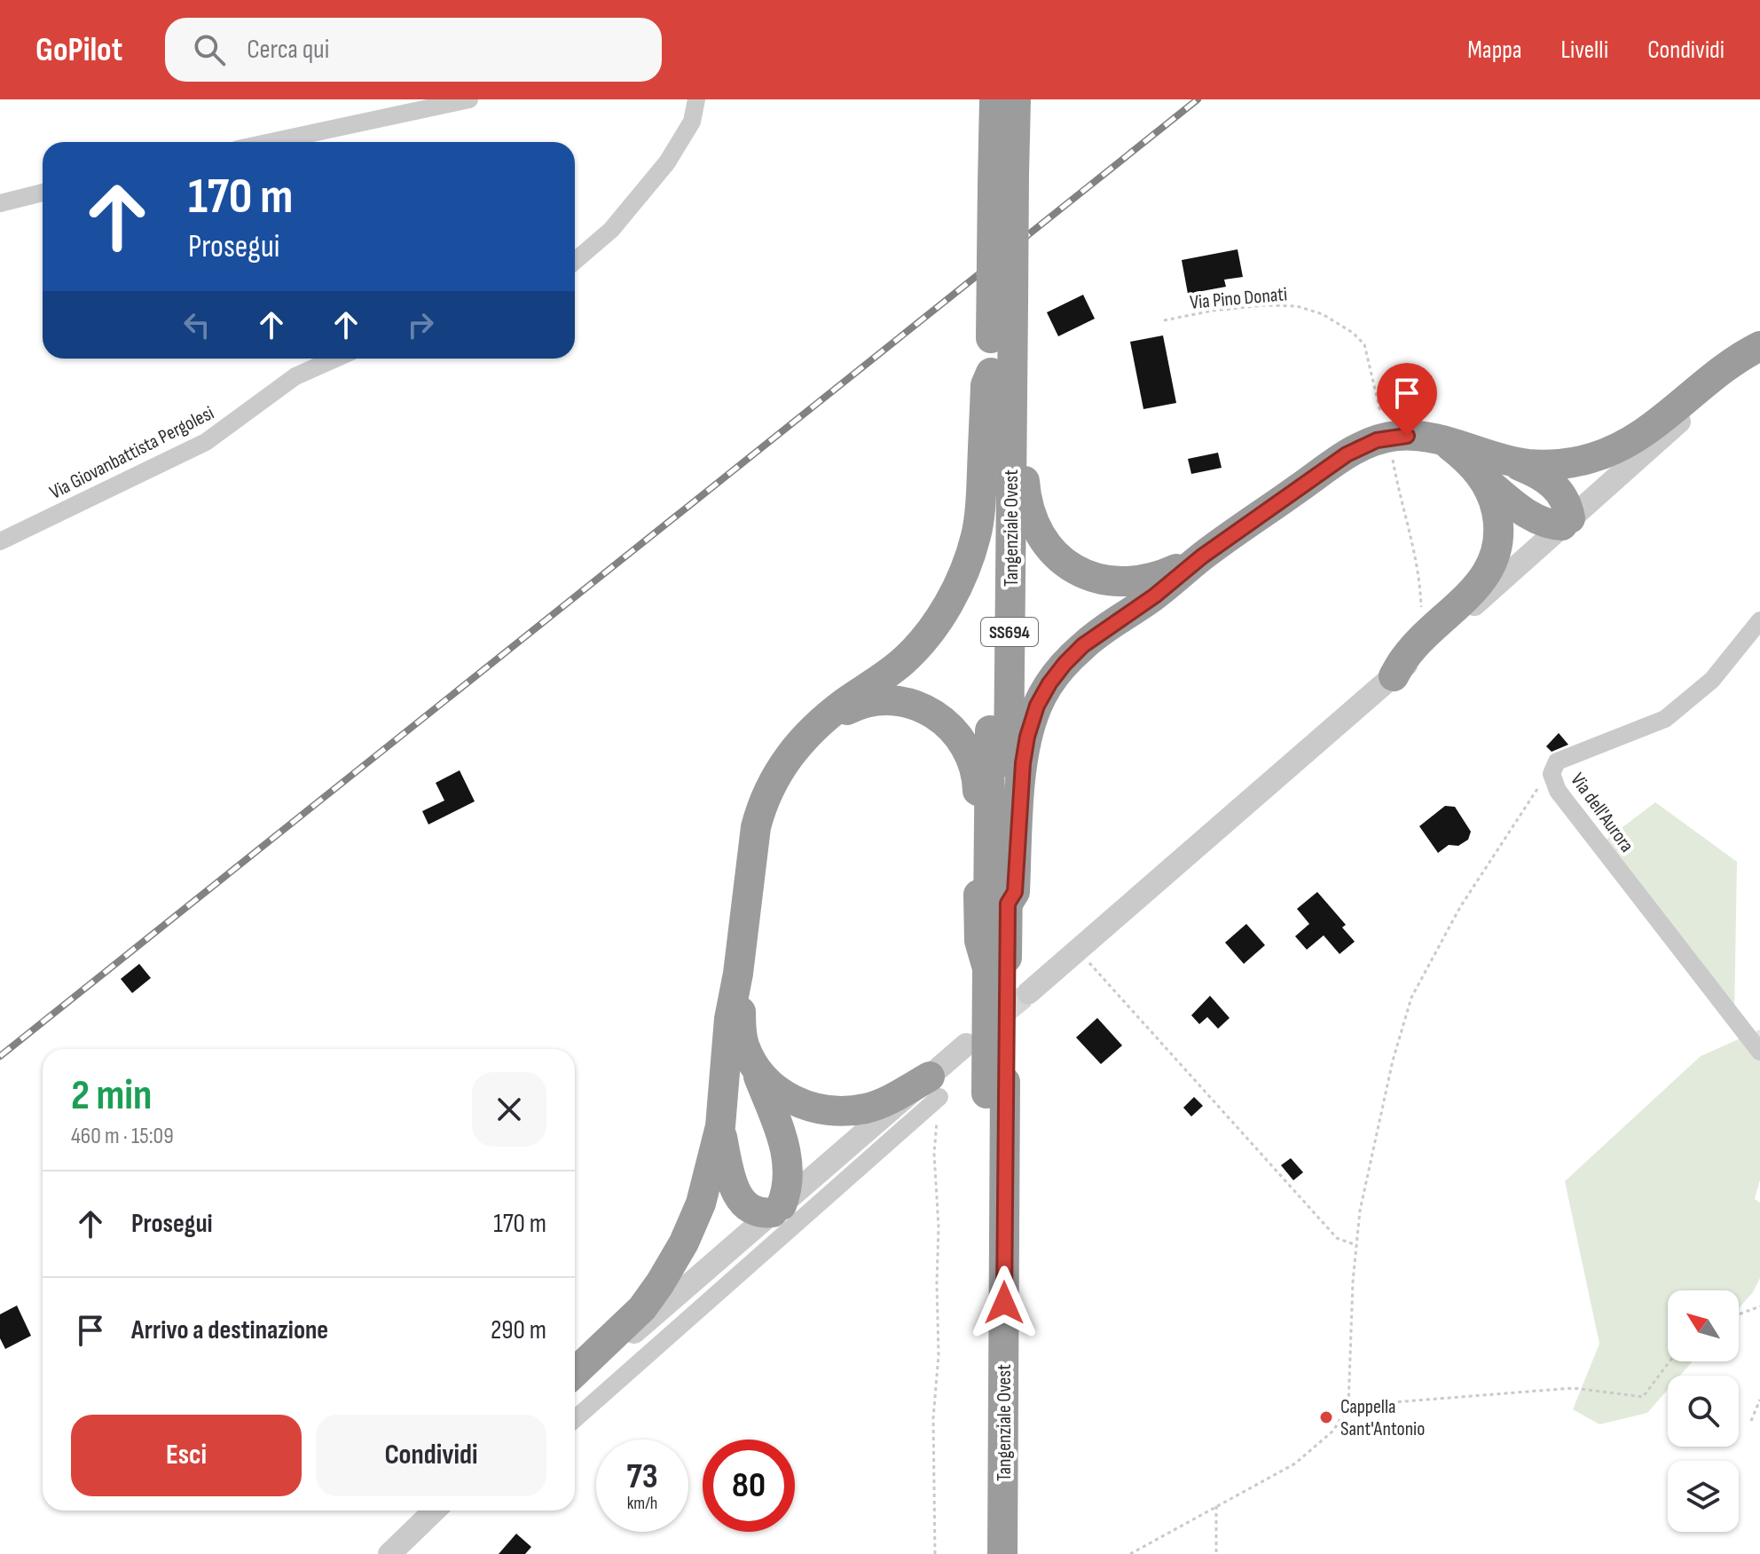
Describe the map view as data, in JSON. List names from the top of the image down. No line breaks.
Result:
{"streets":{"highway":["Tangenziale Ovest","SS694"],"street":["Via Giovanbattista Pergolesi","Via dell'Aurora"],"path":["Via Pino Donati"]},"places":["Cappella Sant'Antonio"],"north":"top left","page":{"header":"GoPilot","search":"Cerca qui","nav":["Mappa","Livelli","Condividi"],"turn":["170 m","Prosegui"],"heading":["2 min","460 m · 15:09"],"list":[{"name":"Prosegui","value":"170 m"},{"name":"Arrivo a destinazione","value":"290 m"}],"buttons":["Esci","Condividi"],"speed":"73 km/h","limit":"80"}}
